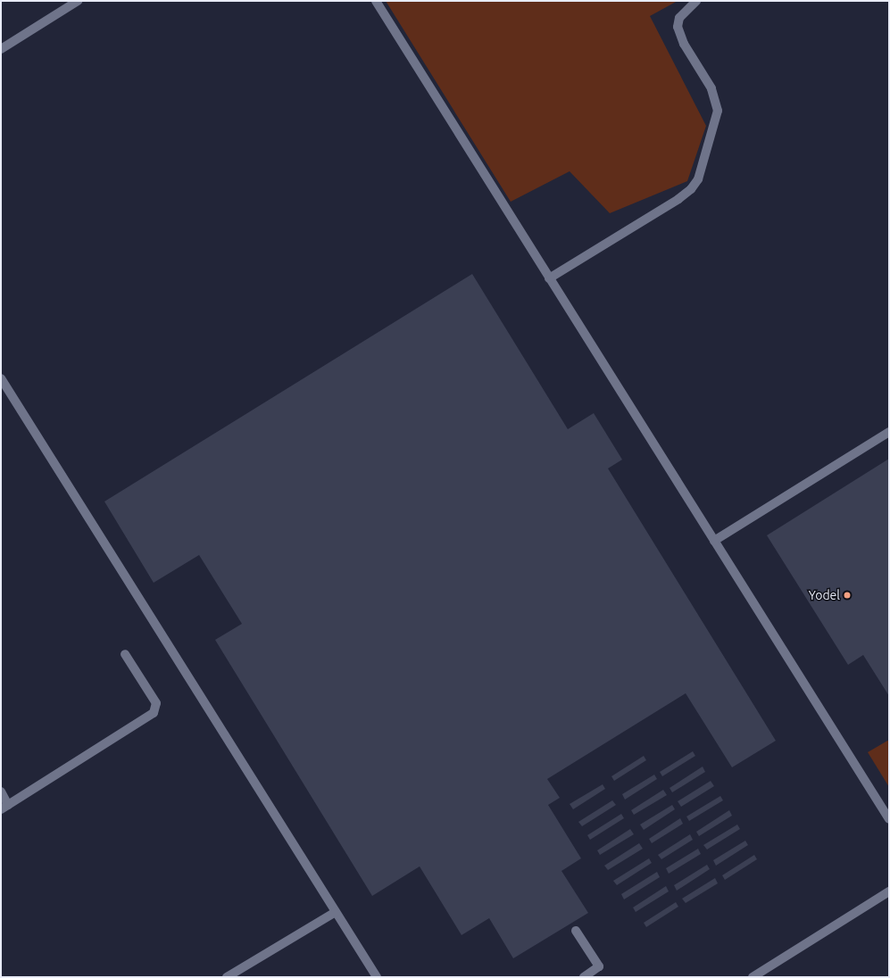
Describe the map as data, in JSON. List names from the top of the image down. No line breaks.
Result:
{"places":["Yodel"]}
